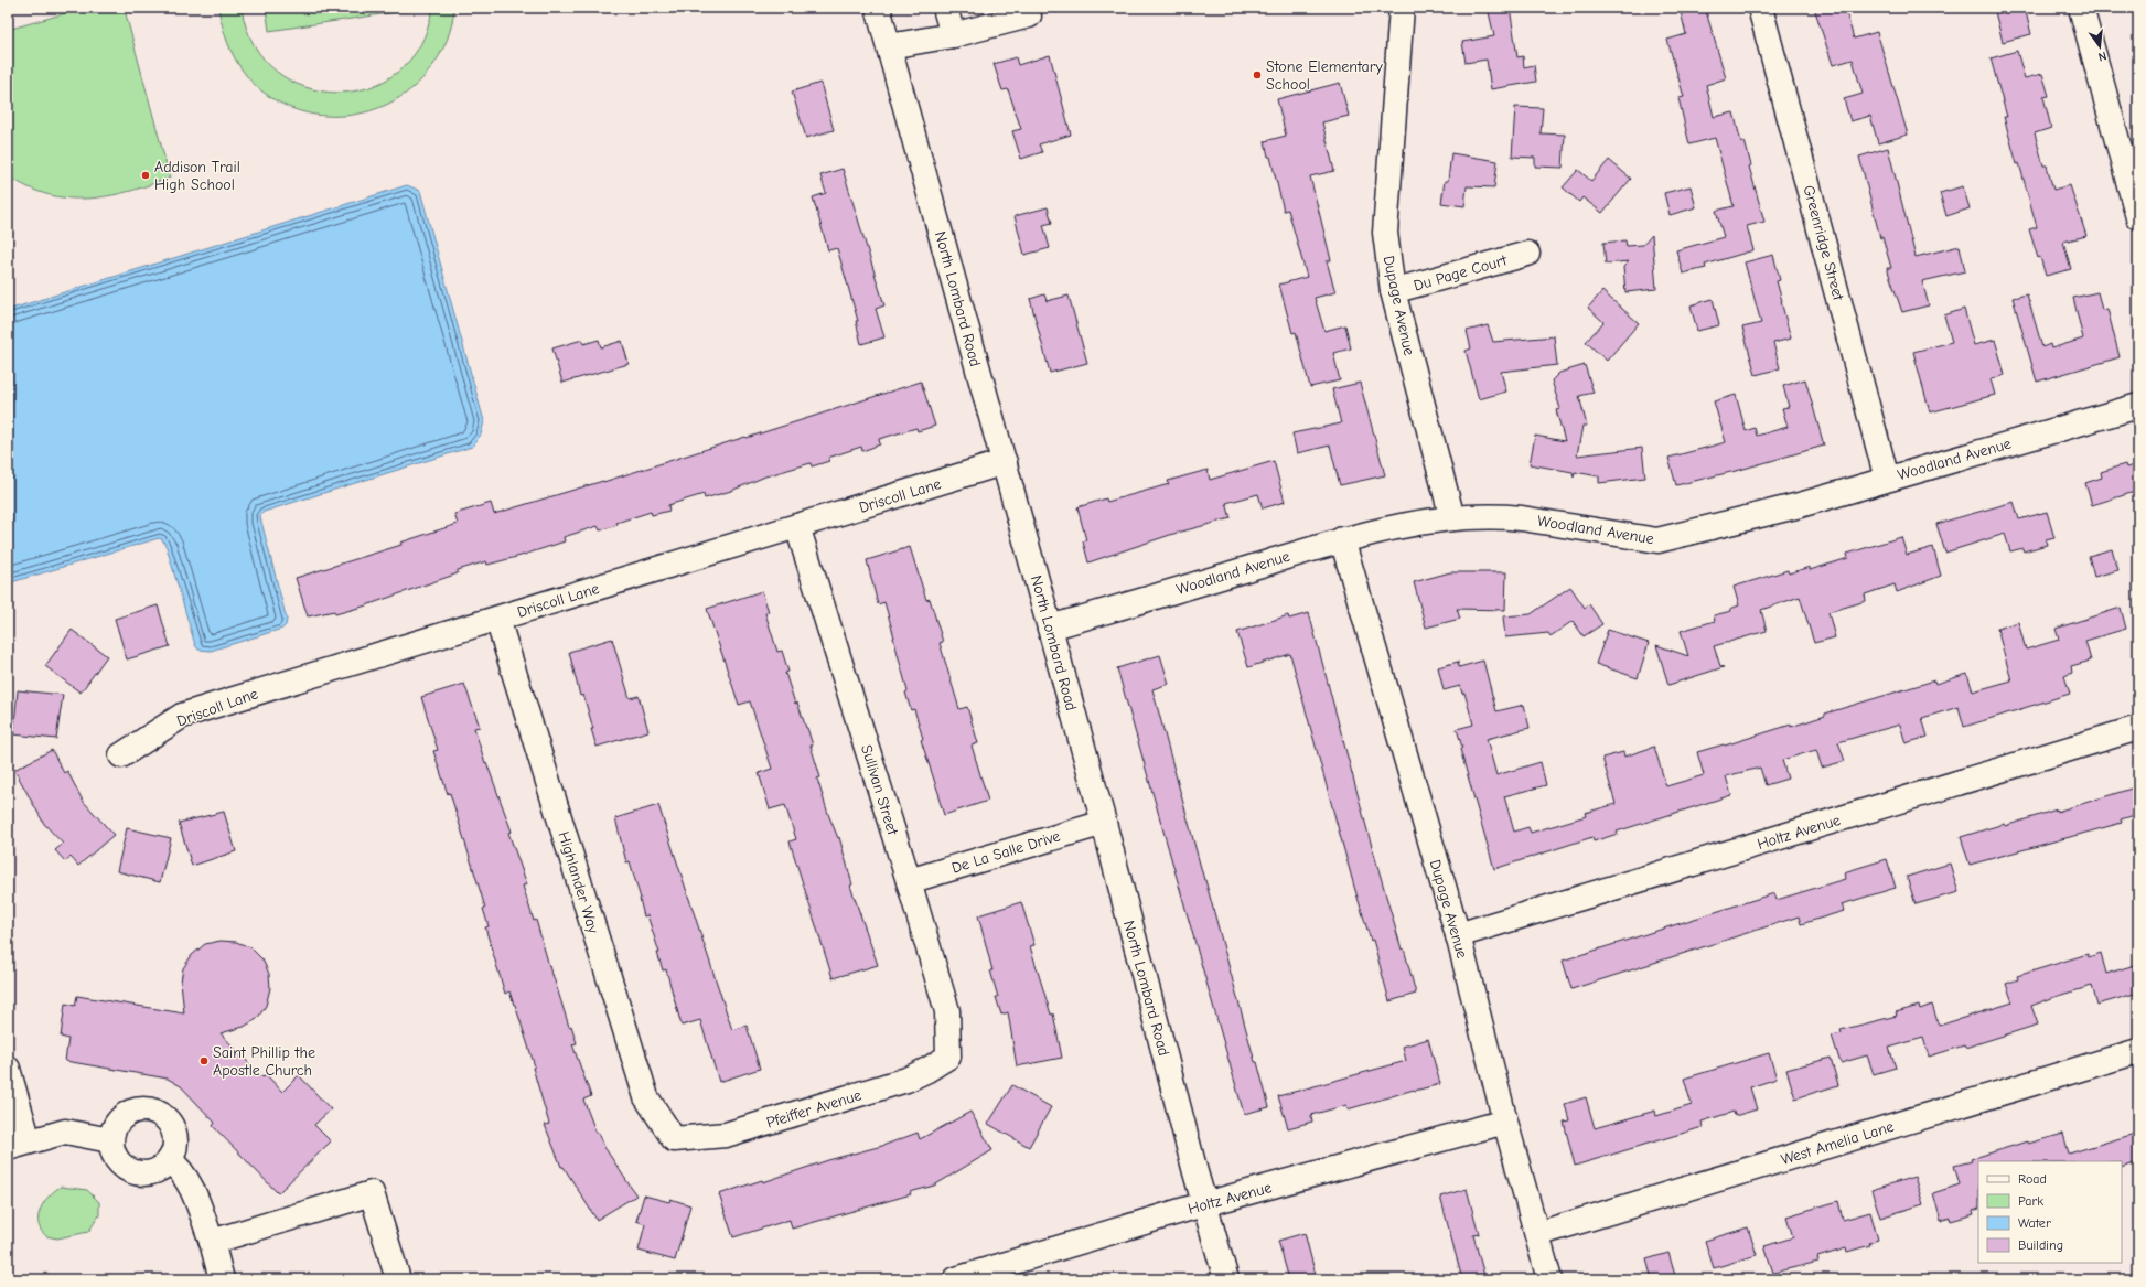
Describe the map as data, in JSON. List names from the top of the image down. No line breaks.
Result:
{"streets":{"street":["Greenridge Street","Du Page Court","North Lombard Road","Dupage Avenue","Woodland Avenue","Driscoll Lane","Sullivan Street","Holtz Avenue","De La Salle Drive","Highlander Way","Pfeiffer Avenue","West Amelia Lane"]},"crossings":[["Greenridge Street","Woodland Avenue"],["Du Page Court","Dupage Avenue"],["North Lombard Road","Woodland Avenue"],["North Lombard Road","Driscoll Lane"],["North Lombard Road","Holtz Avenue"],["North Lombard Road","De La Salle Drive"],["Dupage Avenue","Woodland Avenue"],["Dupage Avenue","Holtz Avenue"],["Dupage Avenue","West Amelia Lane"],["Driscoll Lane","Sullivan Street"],["Driscoll Lane","Highlander Way"],["Sullivan Street","De La Salle Drive"],["Sullivan Street","Pfeiffer Avenue"],["Highlander Way","Pfeiffer Avenue"]],"places":["Stone Elementary School","Addison Trail High School","Saint Phillip the Apostle Church"],"legend":["Road","Park","Water","Building"],"north":"bottom"}
